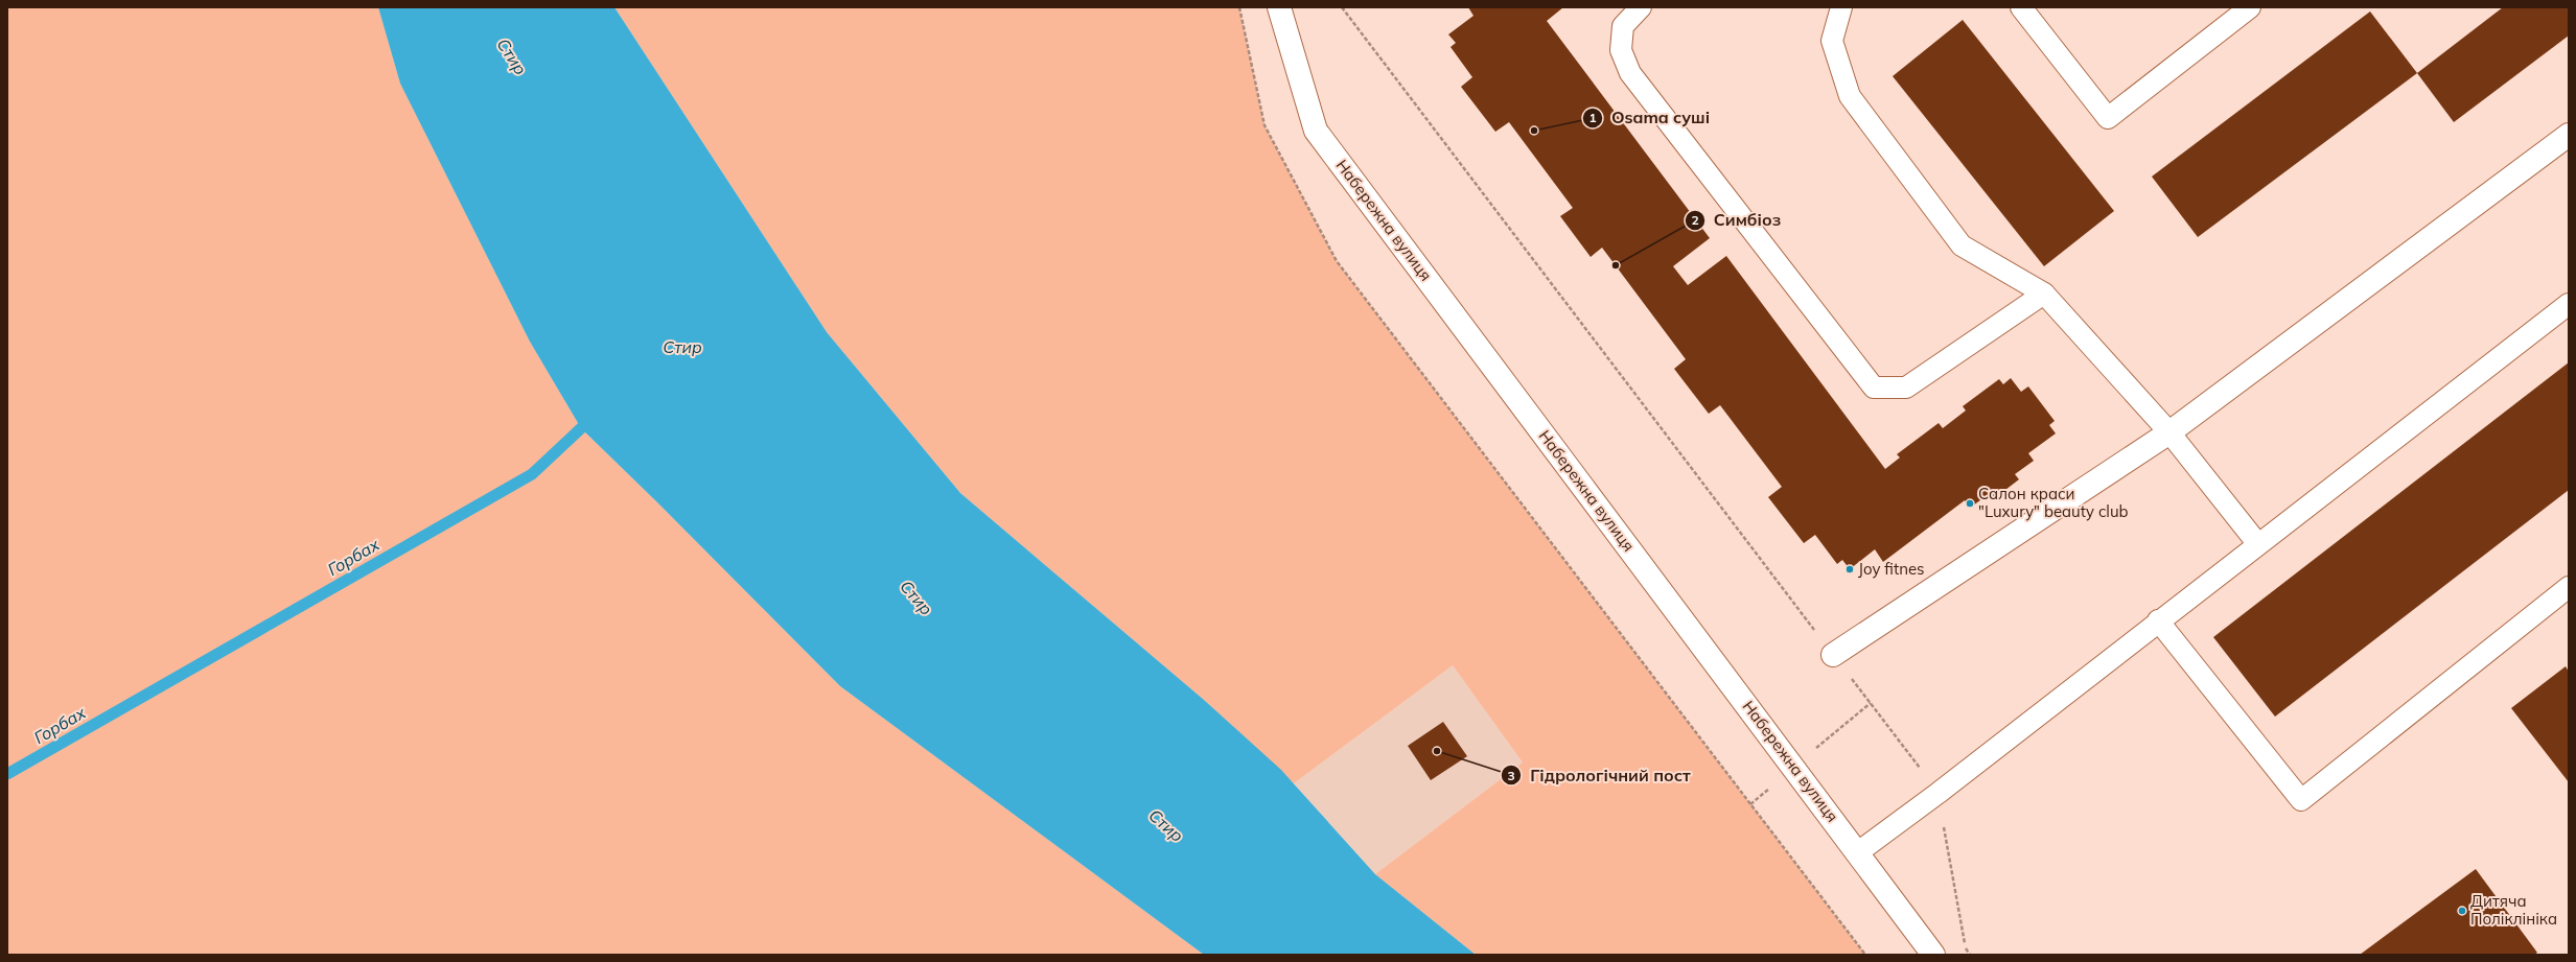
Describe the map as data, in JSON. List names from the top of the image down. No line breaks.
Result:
{"streets":{"street":["Набережна вулиця"]},"water":["Стир","Горбах"],"places":["Osama cуші","Симбіоз","Салон краси \"Luxury\" beauty club","Joy fitnes","Гідрологічний пост","Дитяча Поліклініка"]}
